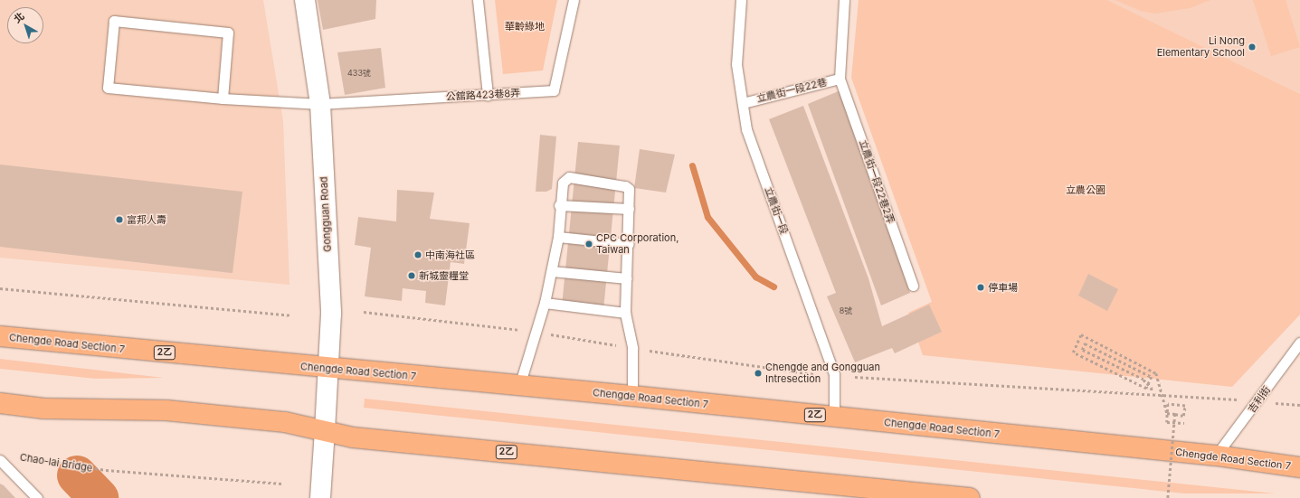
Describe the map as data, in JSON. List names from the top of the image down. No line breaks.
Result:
{"streets":{"main road":["Chengde Road Section 7","2乙"],"street":["Gongguan Road"],"lane":["立農街一段22巷","公舘路423巷8弄","立農街一段22巷2弄","立農街一段","吉利街"],"path":["Chao-lai Bridge"]},"crossings":[["立農街一段22巷","立農街一段22巷2弄"],["立農街一段22巷","立農街一段"],["公舘路423巷8弄","Gongguan Road"],["立農街一段","Chengde Road Section 7"],["Gongguan Road","Chengde Road Section 7"],["Gongguan Road","2乙"],["Chengde Road Section 7","吉利街"]],"parks":["華齡綠地","立農公園"],"places":["Li Nong Elementary School","富邦人壽","CPC Corporation, Taiwan","中南海社區","新城靈糧堂","停車場","Chengde and Gongguan Intresection"],"house_numbers":["433號","8號"],"north":"top left"}
